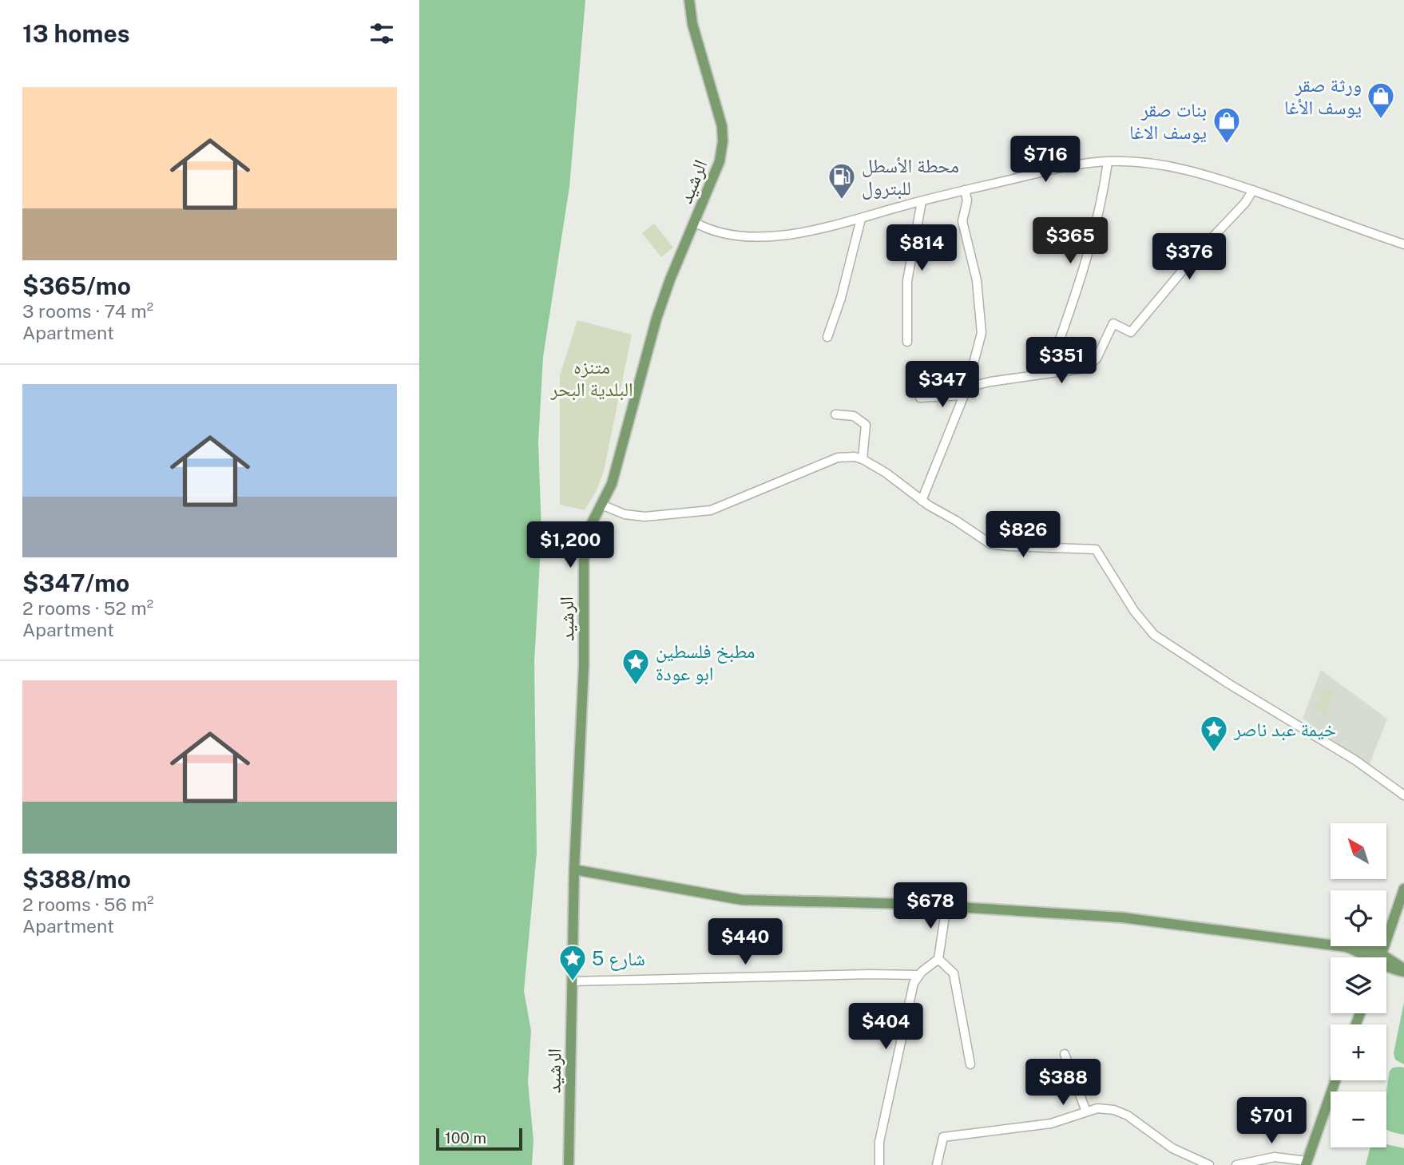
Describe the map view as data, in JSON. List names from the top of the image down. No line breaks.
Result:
{"streets":{"main road":["الرشيد"]},"parks":["متنزه البلدية البحر"],"places":{"shop":["ورثة صقر يوسف الأغا","بنات صقر يوسف الاغا"],"fuel station":["محطة الأسطل للبترول"],"place":["مطبخ فلسطين ابو عودة","خيمة عبد ناصر","شارع 5"]},"scale_bar":"100 m","north":"top left","page":{"heading":"13 homes","list":[{"name":"$365/mo","note":"3 rooms · 74 m² · Apartment"},{"name":"$347/mo","note":"2 rooms · 52 m² · Apartment"},{"name":"$388/mo","note":"2 rooms · 56 m² · Apartment"}],"price":["$716","$365","$814","$376","$351","$347","$826","$1,200","$678","$440","$404","$388","$701"],"map_buttons":["+","−"],"scale":"100 m"}}
